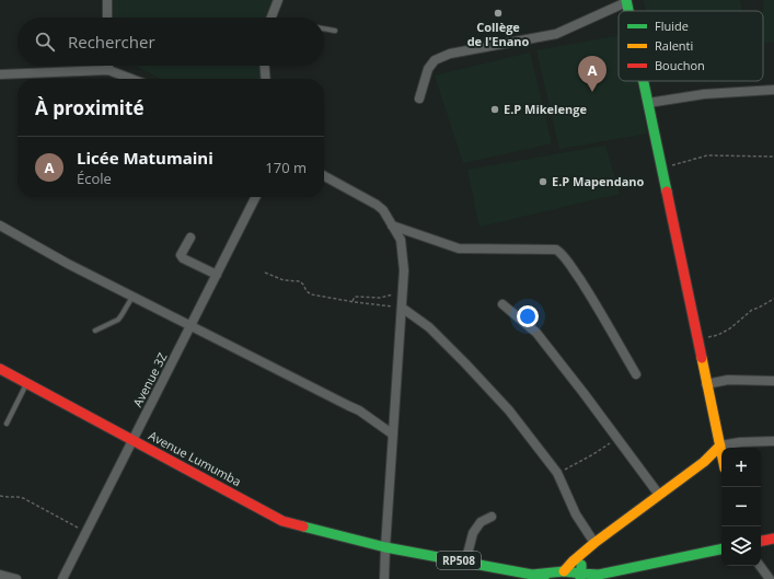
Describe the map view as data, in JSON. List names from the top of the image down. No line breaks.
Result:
{"streets":{"street":["Avenue 3Z","Avenue Lumumba","RP508"]},"crossings":[["Avenue 3Z","Avenue Lumumba"],["Avenue Lumumba","RP508"]],"places":["Collège de l'Enano","E.P Mikelenge","E.P Mapendano"],"legend":["Fluide","Ralenti","Bouchon"],"page":{"search":"Rechercher","pins":"A","heading":"À proximité","list":[{"mark":"A","name":"Licée Matumaini","note":"École","value":"170 m"}],"map_buttons":["+","−"]}}
